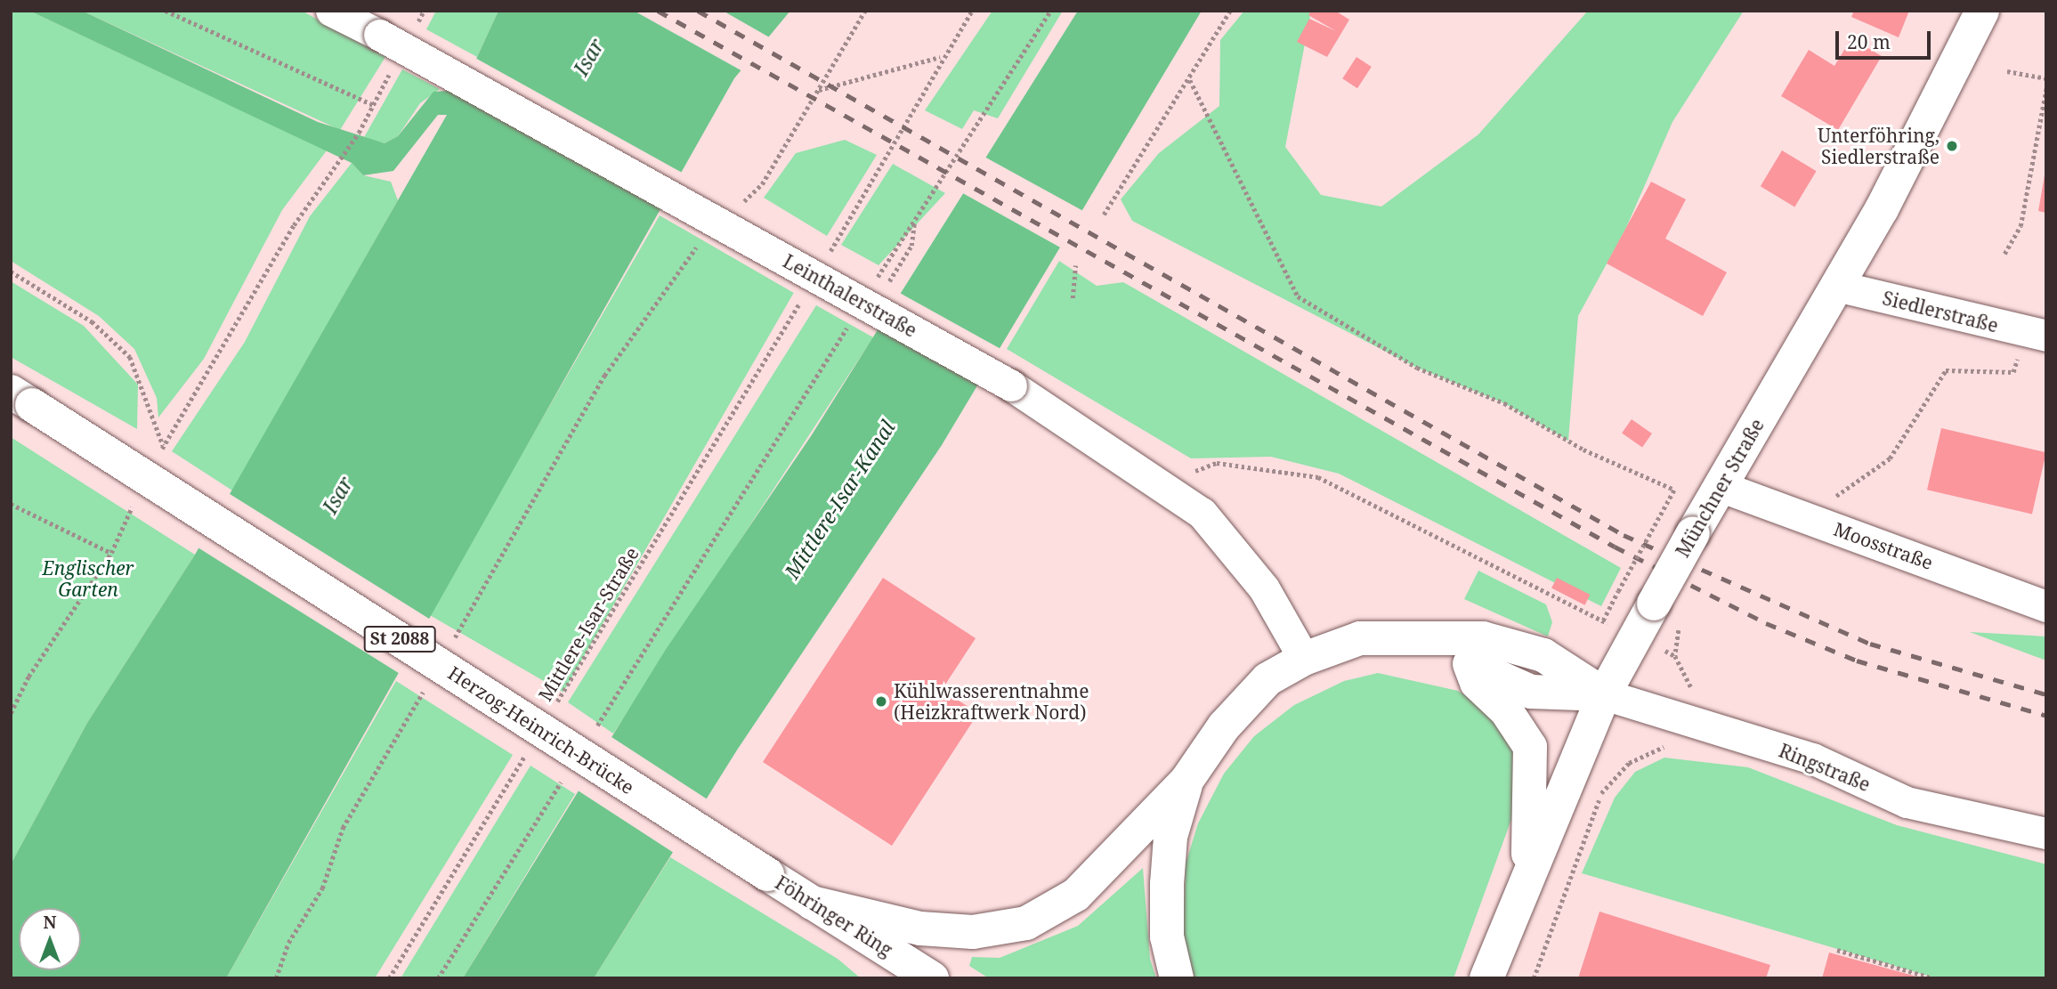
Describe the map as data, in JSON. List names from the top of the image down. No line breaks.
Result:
{"streets":{"main road":["Münchner Straße","St 2088","Herzog-Heinrich-Brücke","Föhringer Ring"],"street":["Leinthalerstraße","Siedlerstraße","Moosstraße","Ringstraße"],"path":["Mittlere-Isar-Straße"]},"crossings":[["Siedlerstraße","Münchner Straße"],["Münchner Straße","Moosstraße"],["Münchner Straße","Ringstraße"],["Herzog-Heinrich-Brücke","Föhringer Ring"]],"water":["Isar","Mittlere-Isar-Kanal"],"parks":["Englischer Garten"],"places":["Unterföhring, Siedlerstraße","Kühlwasserentnahme (Heizkraftwerk Nord)"],"scale_bar":"20 m","north":"top"}
